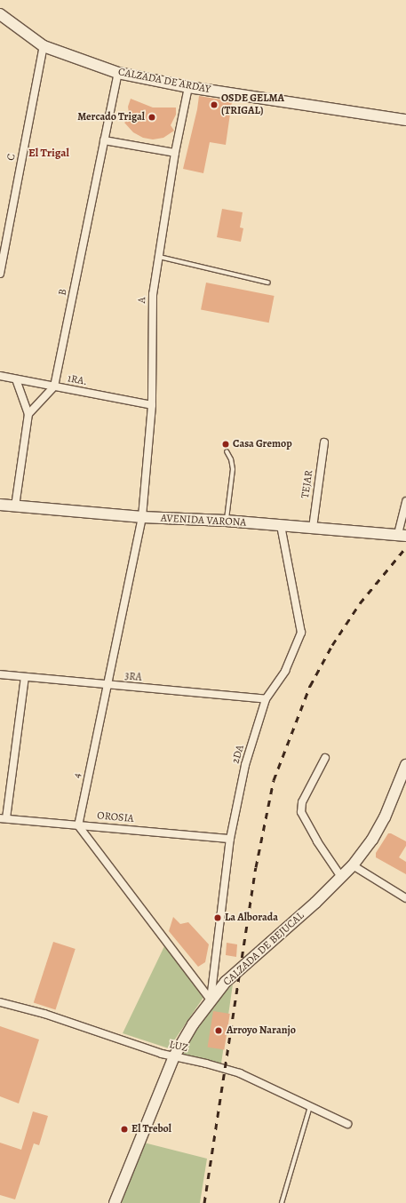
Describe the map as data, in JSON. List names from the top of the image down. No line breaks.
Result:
{"streets":{"street":["CALZADA DE ARDAY","C","B","A","1RA.","TEJAR","AVENIDA VARONA","3RA","2DA","4","OROSIA","CALZADA DE BEJUCAL","LUZ"]},"crossings":[["CALZADA DE ARDAY","C"],["CALZADA DE ARDAY","B"],["CALZADA DE ARDAY","A"],["B","1RA."],["A","1RA."],["A","AVENIDA VARONA"],["A","4"],["TEJAR","AVENIDA VARONA"],["AVENIDA VARONA","2DA"],["AVENIDA VARONA","4"],["3RA","2DA"],["3RA","4"],["2DA","OROSIA"],["2DA","CALZADA DE BEJUCAL"],["4","OROSIA"],["CALZADA DE BEJUCAL","LUZ"]],"districts":["El Trigal"],"places":["OSDE GELMA (TRIGAL)","Mercado Trigal","Casa Gremop","La Alborada","Arroyo Naranjo","El Trebol"]}
